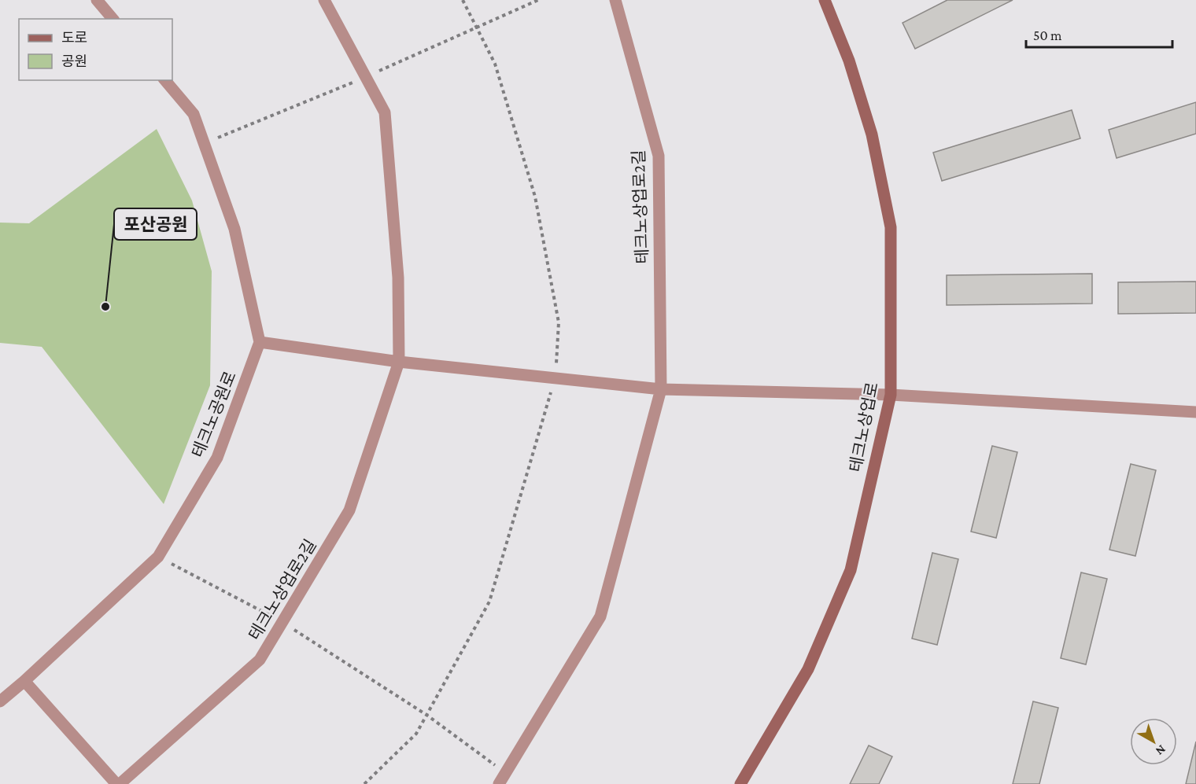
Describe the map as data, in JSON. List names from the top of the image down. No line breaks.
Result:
{"streets":{"street":["테크노상업로2길","테크노공원로","테크노상업로"]},"places":["포산공원"],"legend":["도로","공원"],"scale_bar":"50 m","north":"bottom right"}
